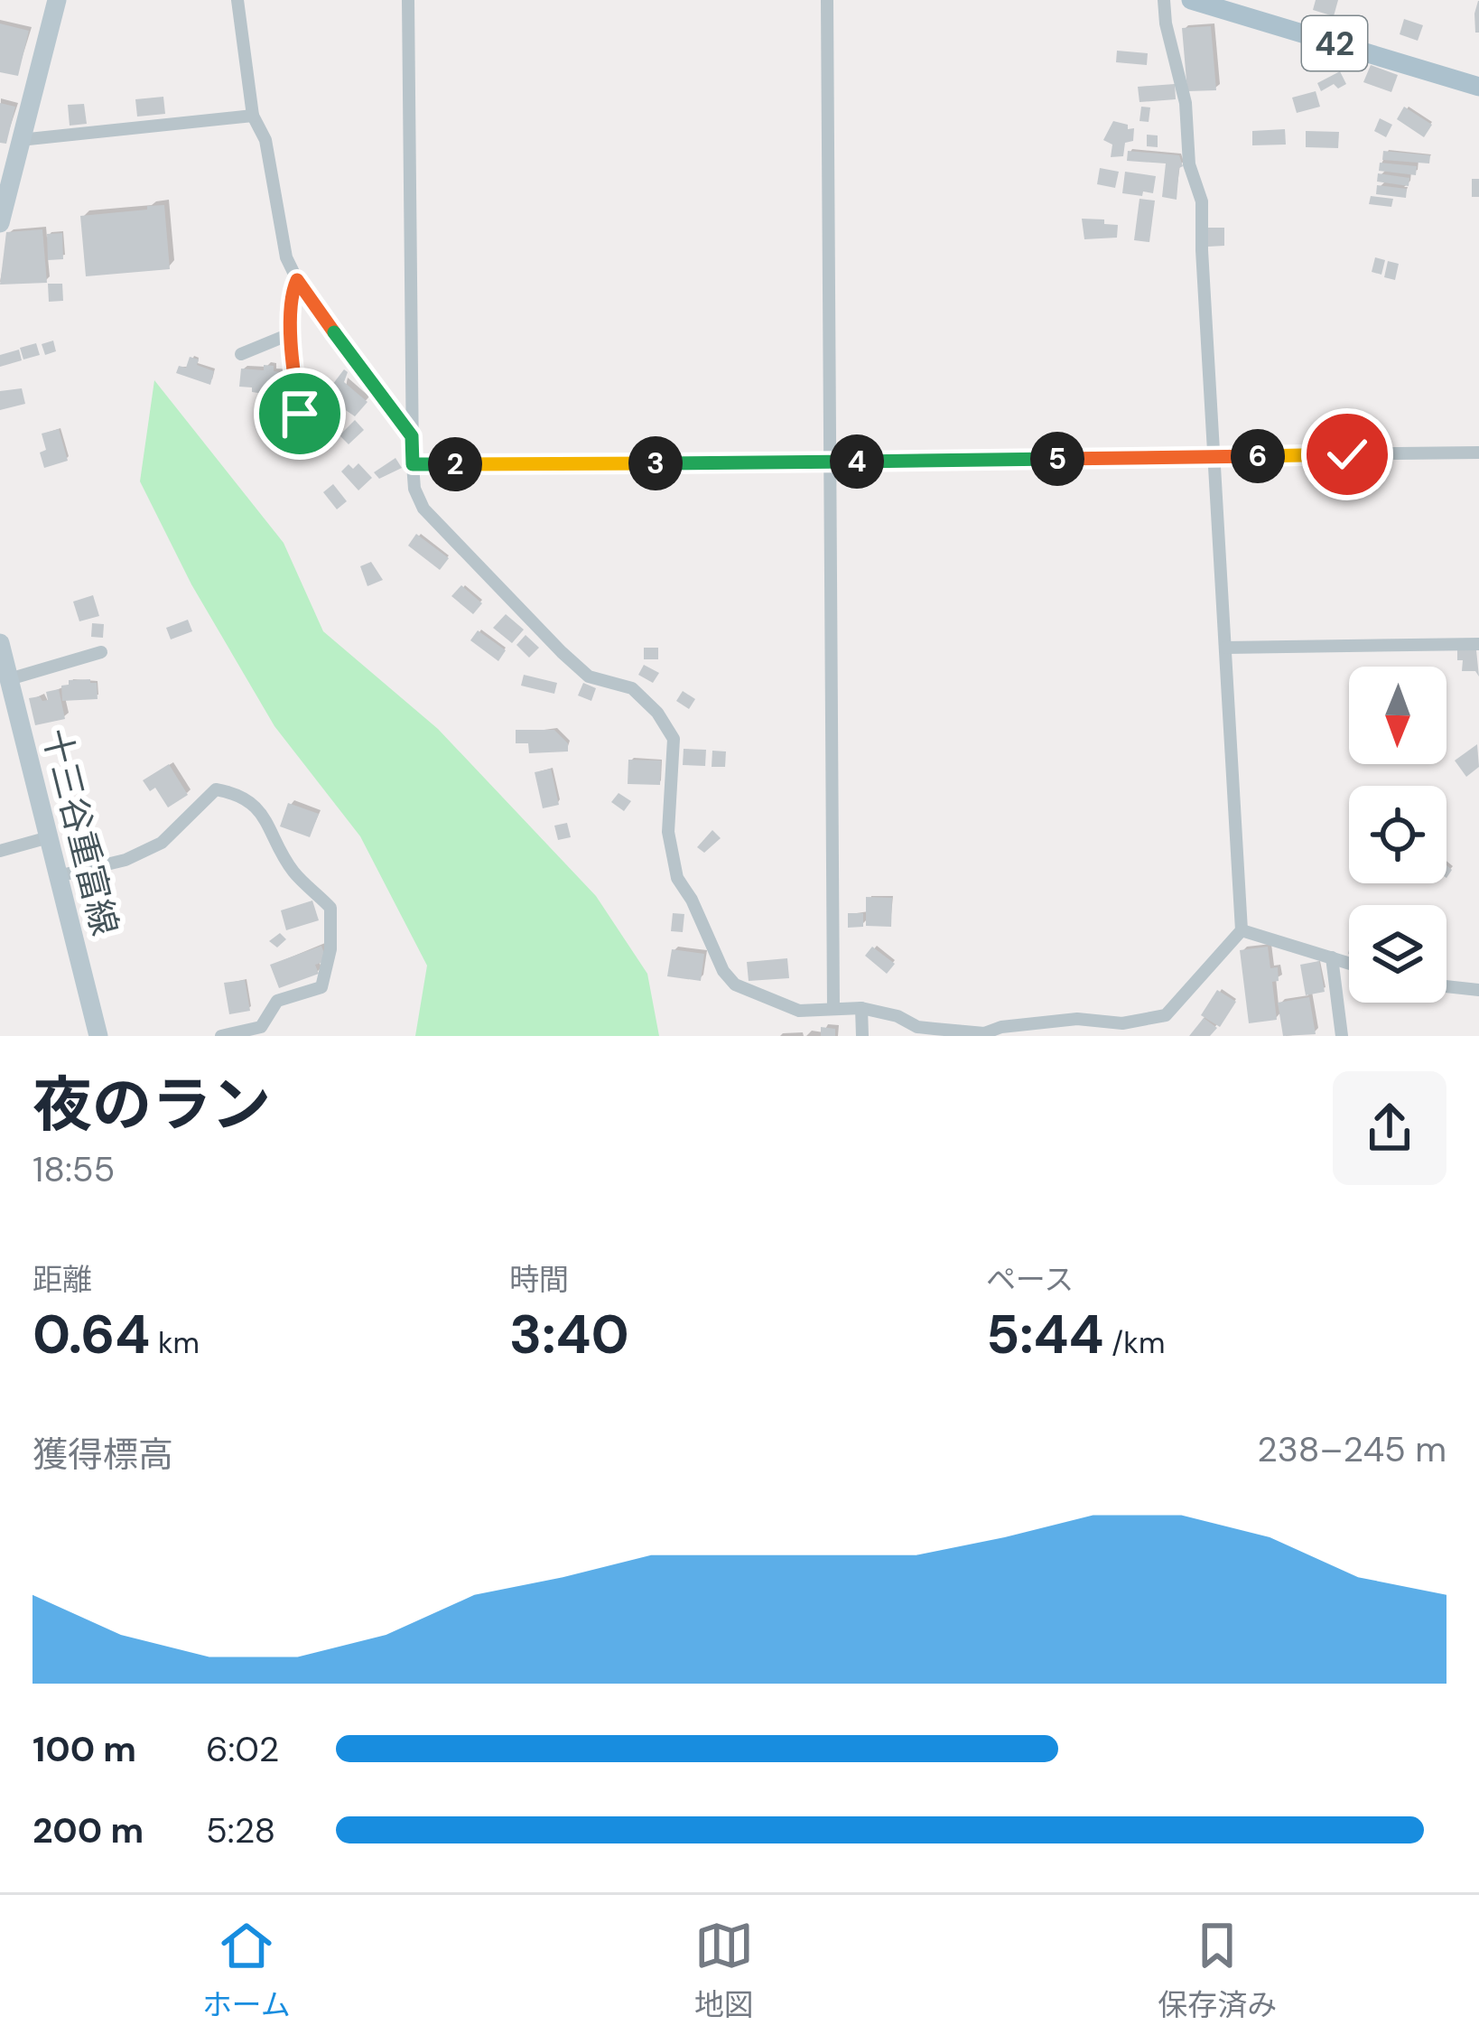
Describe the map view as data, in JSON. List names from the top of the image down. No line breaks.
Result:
{"streets":{"main road":["42","十三谷重富線"]},"north":"bottom","page":{"pins":["6","5","4","3","2"],"heading":["夜のラン","18:55"],"stats":[["距離","0.64 km"],["時間","3:40"],["ペース","5:44 /km"]],"chart":["獲得標高","238–245 m"],"list":[{"name":"100 m","note":"6:02"},{"name":"200 m","note":"5:28"}],"tabs":["ホーム","地図","保存済み"]}}
